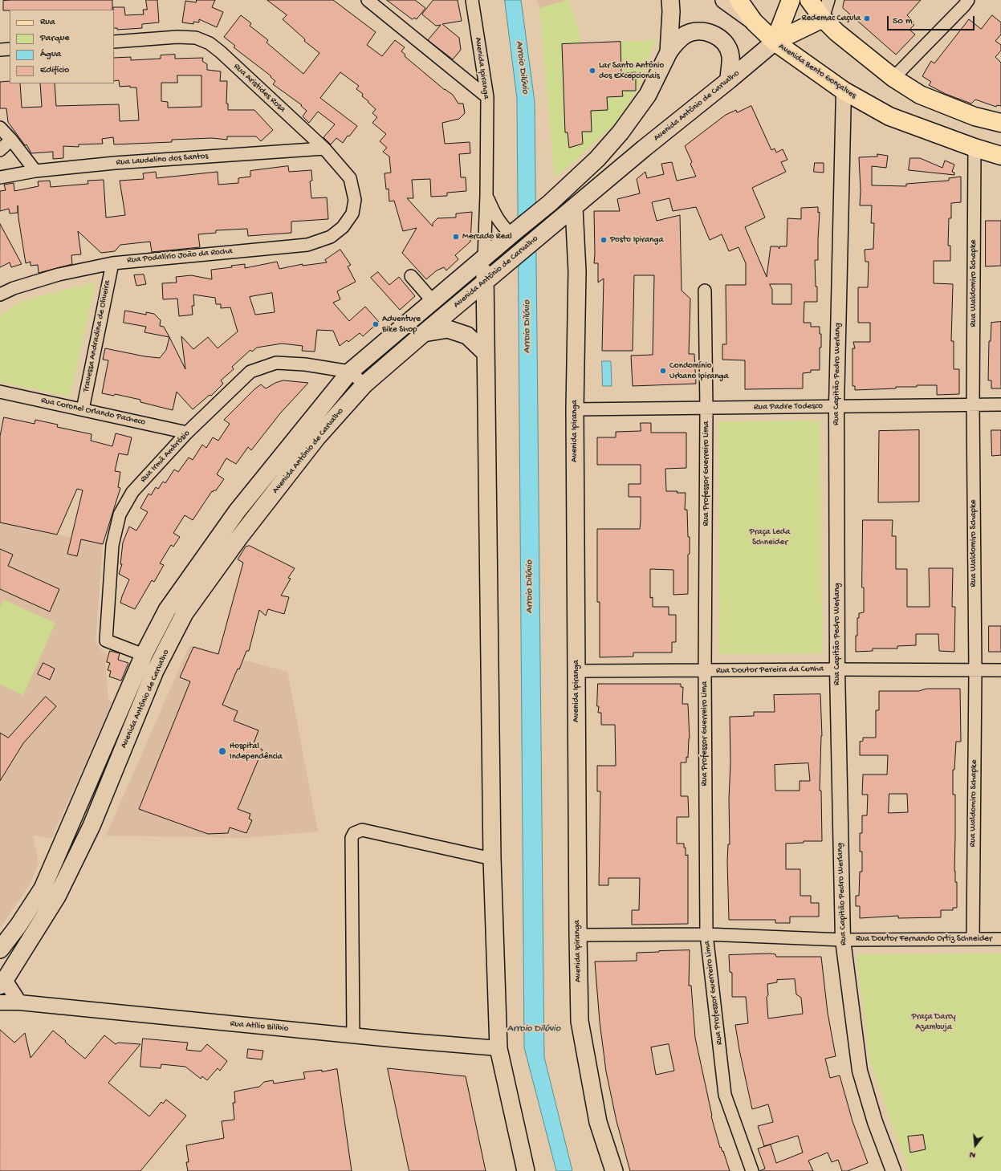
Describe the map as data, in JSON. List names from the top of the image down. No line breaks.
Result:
{"streets":{"main road":["Avenida Ipiranga","Avenida Bento Gonçalves","Avenida Antônio de Carvalho"],"street":["Rua Aristides Rosa","Rua Laudelino dos Santos","Rua Podalírio João da Rocha","Rua Waldomiro Schapke","Travessa Andradina de Oliveira","Rua Capitão Pedro Werlang","Rua Padre Todesco","Rua Coronel Orlando Pacheco","Rua Irmã Ambrósio","Rua Professor Guerreiro Lima","Rua Doutor Pereira da Cunha","Rua Doutor Fernando Ortiz Schneider","Rua Atílio Bilibio"]},"crossings":[["Avenida Ipiranga","Avenida Antônio de Carvalho"],["Avenida Ipiranga","Rua Padre Todesco"],["Avenida Ipiranga","Rua Doutor Pereira da Cunha"],["Avenida Ipiranga","Rua Doutor Fernando Ortiz Schneider"],["Avenida Ipiranga","Rua Atílio Bilibio"],["Avenida Bento Gonçalves","Avenida Antônio de Carvalho"],["Avenida Bento Gonçalves","Rua Waldomiro Schapke"],["Avenida Bento Gonçalves","Rua Capitão Pedro Werlang"],["Rua Aristides Rosa","Rua Laudelino dos Santos"],["Rua Aristides Rosa","Rua Podalírio João da Rocha"],["Avenida Antônio de Carvalho","Rua Irmã Ambrósio"],["Rua Podalírio João da Rocha","Travessa Andradina de Oliveira"],["Rua Waldomiro Schapke","Rua Padre Todesco"],["Rua Waldomiro Schapke","Rua Doutor Pereira da Cunha"],["Rua Waldomiro Schapke","Rua Doutor Fernando Ortiz Schneider"],["Travessa Andradina de Oliveira","Rua Coronel Orlando Pacheco"],["Rua Capitão Pedro Werlang","Rua Padre Todesco"],["Rua Capitão Pedro Werlang","Rua Doutor Pereira da Cunha"],["Rua Capitão Pedro Werlang","Rua Doutor Fernando Ortiz Schneider"],["Rua Padre Todesco","Rua Professor Guerreiro Lima"],["Rua Coronel Orlando Pacheco","Rua Irmã Ambrósio"],["Rua Professor Guerreiro Lima","Rua Doutor Pereira da Cunha"],["Rua Professor Guerreiro Lima","Rua Doutor Fernando Ortiz Schneider"]],"water":["Arroio Dilúvio"],"parks":["Praça Leda Schneider","Praça Darcy Azambuja"],"places":["Redemac Caçula","Lar Santo Antônio dos Excepcionais","Mercado Real","Posto Ipiranga","Adventure Bike Shop","Condomínio Urbano Ipiranga","Hospital Independência"],"legend":["Rua","Parque","Água","Edifício"],"scale_bar":"50 m","north":"bottom"}
